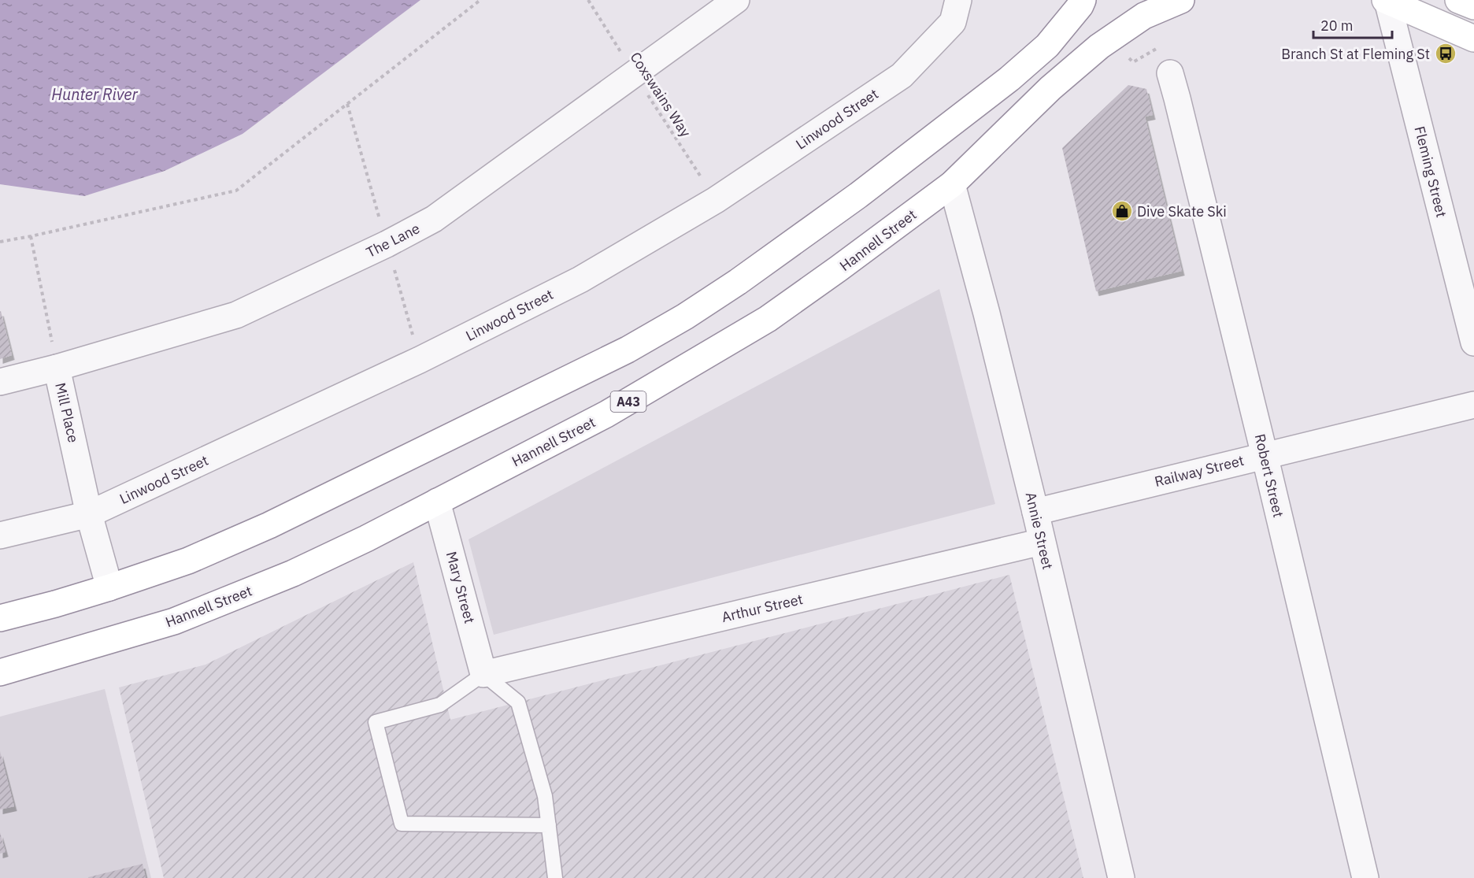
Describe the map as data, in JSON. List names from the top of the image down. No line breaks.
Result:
{"streets":{"main road":["Hannell Street","A43"],"street":["Linwood Street","Fleming Street","The Lane","Mill Place","Railway Street","Robert Street","Annie Street","Mary Street","Arthur Street"],"path":["Coxswains Way"]},"crossings":[["Coxswains Way","Linwood Street"],["Coxswains Way","The Lane"],["Linwood Street","Mill Place"],["The Lane","Mill Place"],["Hannell Street","Annie Street"],["Hannell Street","Mary Street"],["Railway Street","Robert Street"],["Railway Street","Annie Street"],["Annie Street","Arthur Street"],["Mary Street","Arthur Street"]],"water":["Hunter River"],"places":{"bus stop":["Branch St at Fleming St"],"shop":["Dive Skate Ski"]},"scale_bar":"20 m"}
